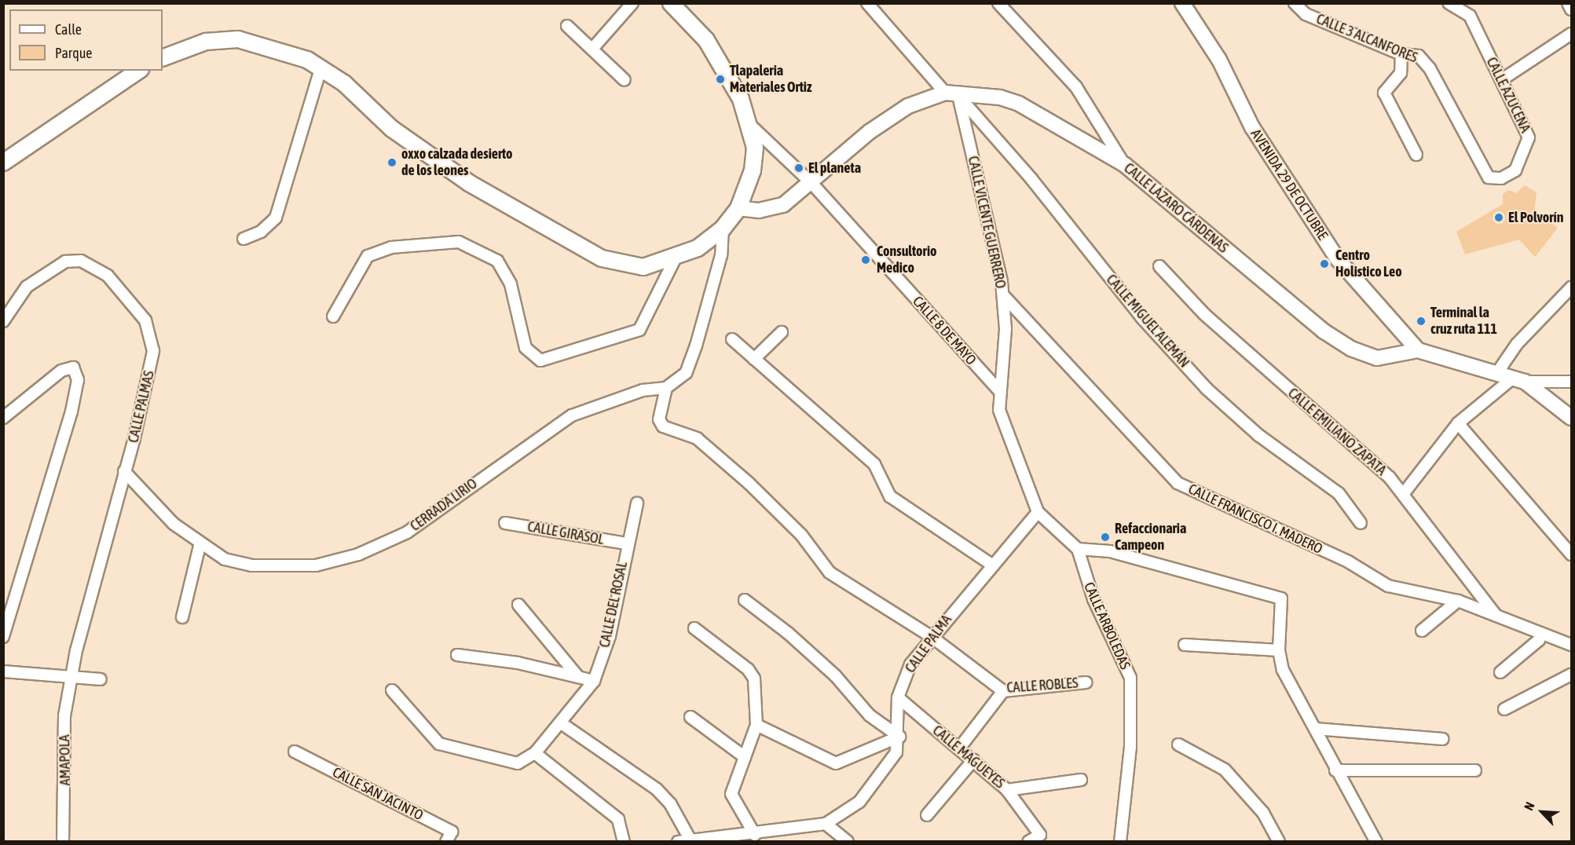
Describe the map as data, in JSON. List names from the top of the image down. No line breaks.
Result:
{"streets":{"street":["CALLE 3 ALCANFORES","CALLE AZUCENA","AVENIDA 29 DE OCTUBRE","CALLE LÁZARO CÁRDENAS","CALLE VICENTE GUERRERO","CALLE MIGUEL ALEMÁN","CALLE 8 DE MAYO","CALLE PALMAS","CALLE EMILIANO ZAPATA","CERRADA LIRIO","CALLE FRANCISCO I. MADERO","CALLE GIRASOL","CALLE DEL ROSAL","CALLE ARBOLEDAS","CALLE PALMA","CALLE ROBLES","CALLE MAGUEYES","AMAPOLA","CALLE SAN JACINTO"]},"crossings":[["CALLE 3 ALCANFORES","CALLE AZUCENA"],["AVENIDA 29 DE OCTUBRE","CALLE LÁZARO CÁRDENAS"],["CALLE LÁZARO CÁRDENAS","CALLE VICENTE GUERRERO"],["CALLE LÁZARO CÁRDENAS","CALLE MIGUEL ALEMÁN"],["CALLE LÁZARO CÁRDENAS","CALLE 8 DE MAYO"],["CALLE VICENTE GUERRERO","CALLE MIGUEL ALEMÁN"],["CALLE VICENTE GUERRERO","CALLE 8 DE MAYO"],["CALLE VICENTE GUERRERO","CALLE FRANCISCO I. MADERO"],["CALLE VICENTE GUERRERO","CALLE ARBOLEDAS"],["CALLE VICENTE GUERRERO","CALLE PALMA"],["CALLE PALMAS","CERRADA LIRIO"],["CALLE PALMAS","AMAPOLA"],["CALLE EMILIANO ZAPATA","CALLE FRANCISCO I. MADERO"],["CERRADA LIRIO","CALLE ROBLES"],["CALLE GIRASOL","CALLE DEL ROSAL"],["CALLE ARBOLEDAS","CALLE PALMA"],["CALLE PALMA","CALLE ROBLES"],["CALLE PALMA","CALLE MAGUEYES"]],"places":["Tlapaleria Materiales Ortiz","oxxo calzada desierto de los leones","El planeta","El Polvorín","Consultorio Medico","Centro Holistico Leo","Terminal la cruz ruta 111","Refaccionaria Campeon"],"legend":["Calle","Parque"],"north":"top left"}
